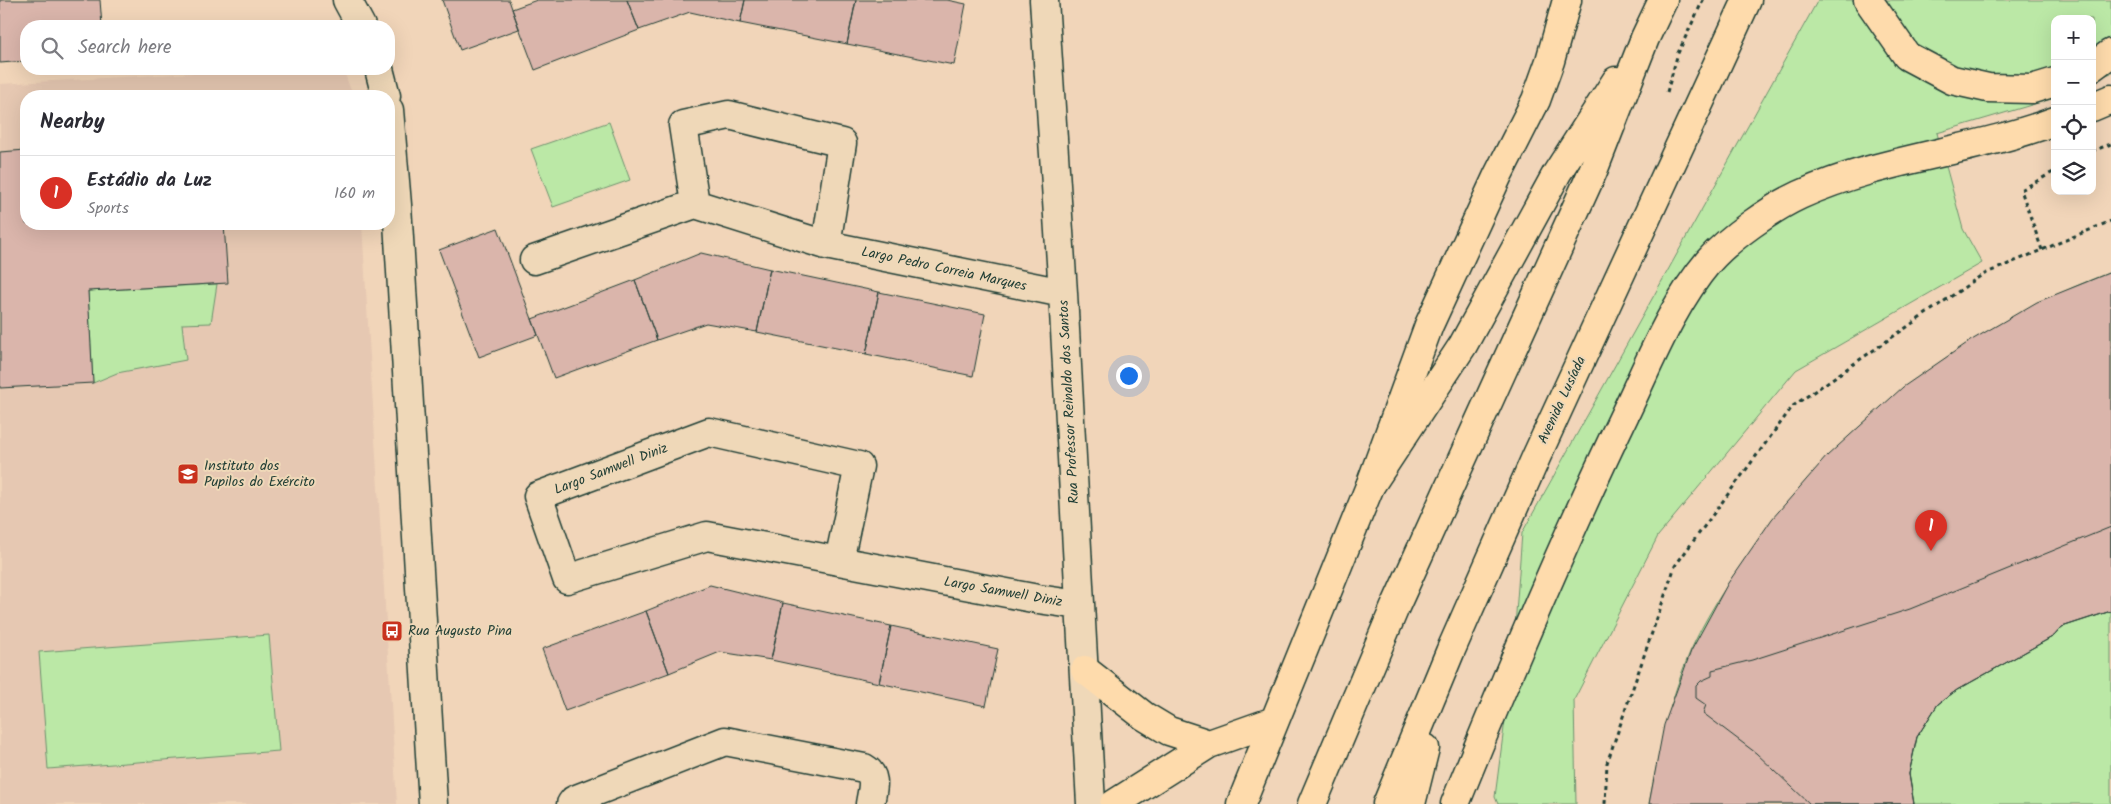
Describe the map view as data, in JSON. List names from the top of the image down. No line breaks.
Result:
{"streets":{"main road":["Avenida Lusíada"],"street":["Largo Pedro Correia Marques","Rua Professor Reinaldo dos Santos","Largo Samwell Diniz"]},"crossings":[["Largo Pedro Correia Marques","Rua Professor Reinaldo dos Santos"],["Rua Professor Reinaldo dos Santos","Largo Samwell Diniz"]],"places":{"school or university":["Instituto dos Pupilos do Exército"],"bus stop":["Rua Augusto Pina"]},"page":{"map_buttons":["+","−"],"search":"Search here","heading":"Nearby","list":[{"mark":"1","name":"Estádio da Luz","note":"Sports","value":"160 m"}],"pins":"1"}}
